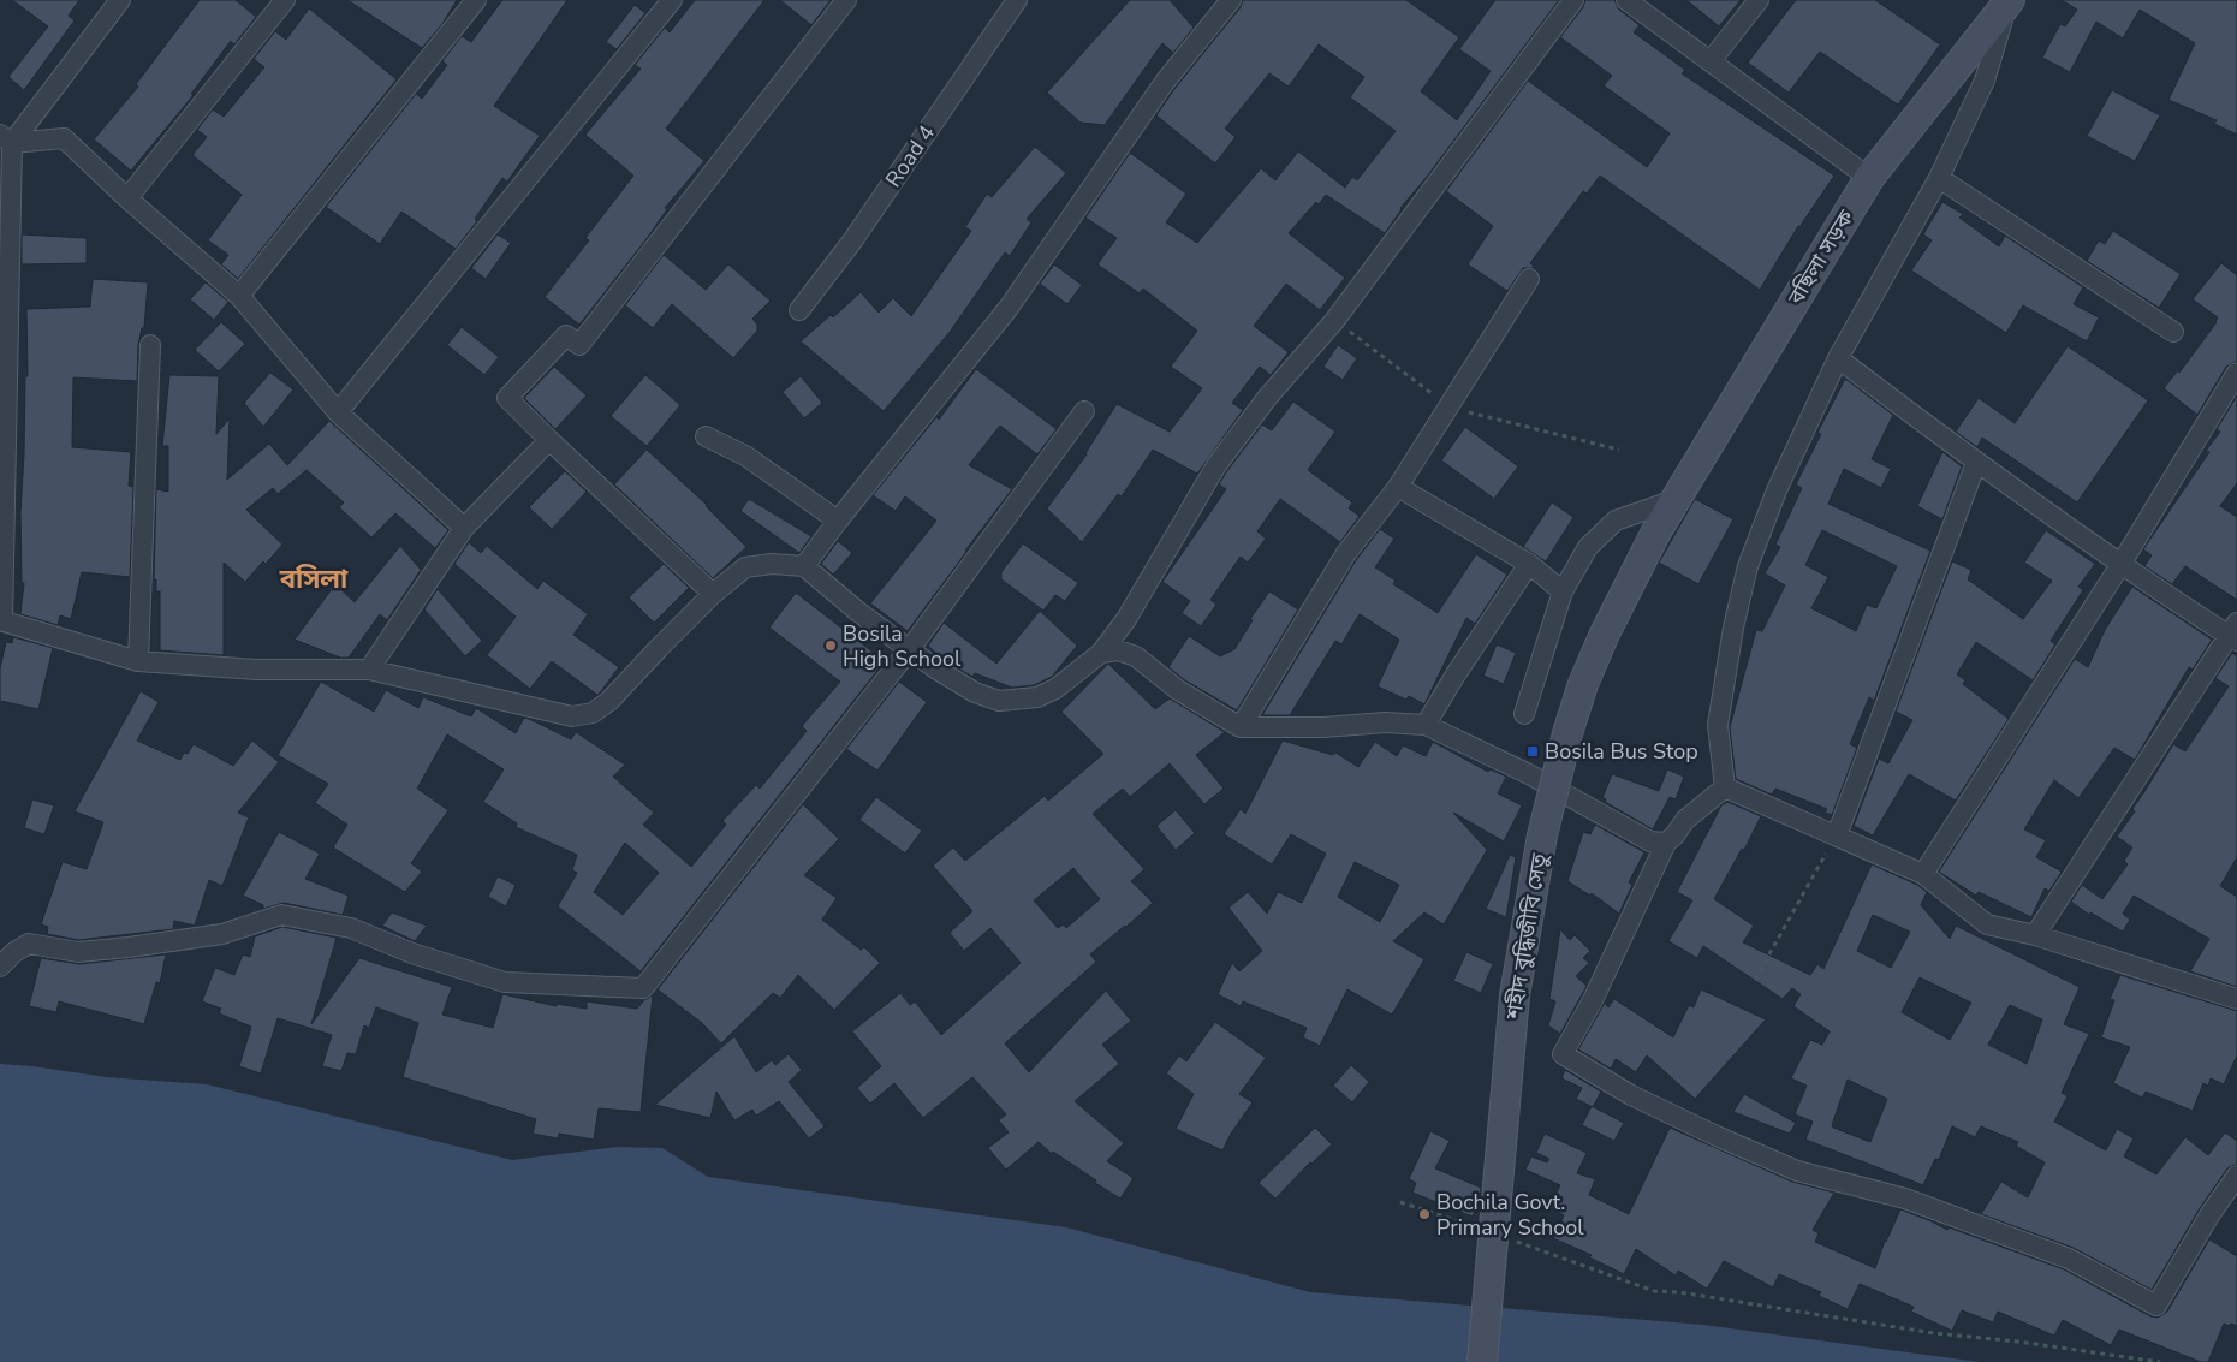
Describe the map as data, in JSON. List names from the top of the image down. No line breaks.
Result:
{"streets":{"main road":["বছিলা সড়ক","শহীদ বুদ্ধিজীবি সেতু"],"street":["Road 4"]},"crossings":[["বছিলা সড়ক","শহীদ বুদ্ধিজীবি সেতু"]],"districts":["বসিলা"],"places":{"other":["Bosila High School","Bochila Govt. Primary School"],"transit":["Bosila Bus Stop"]}}
